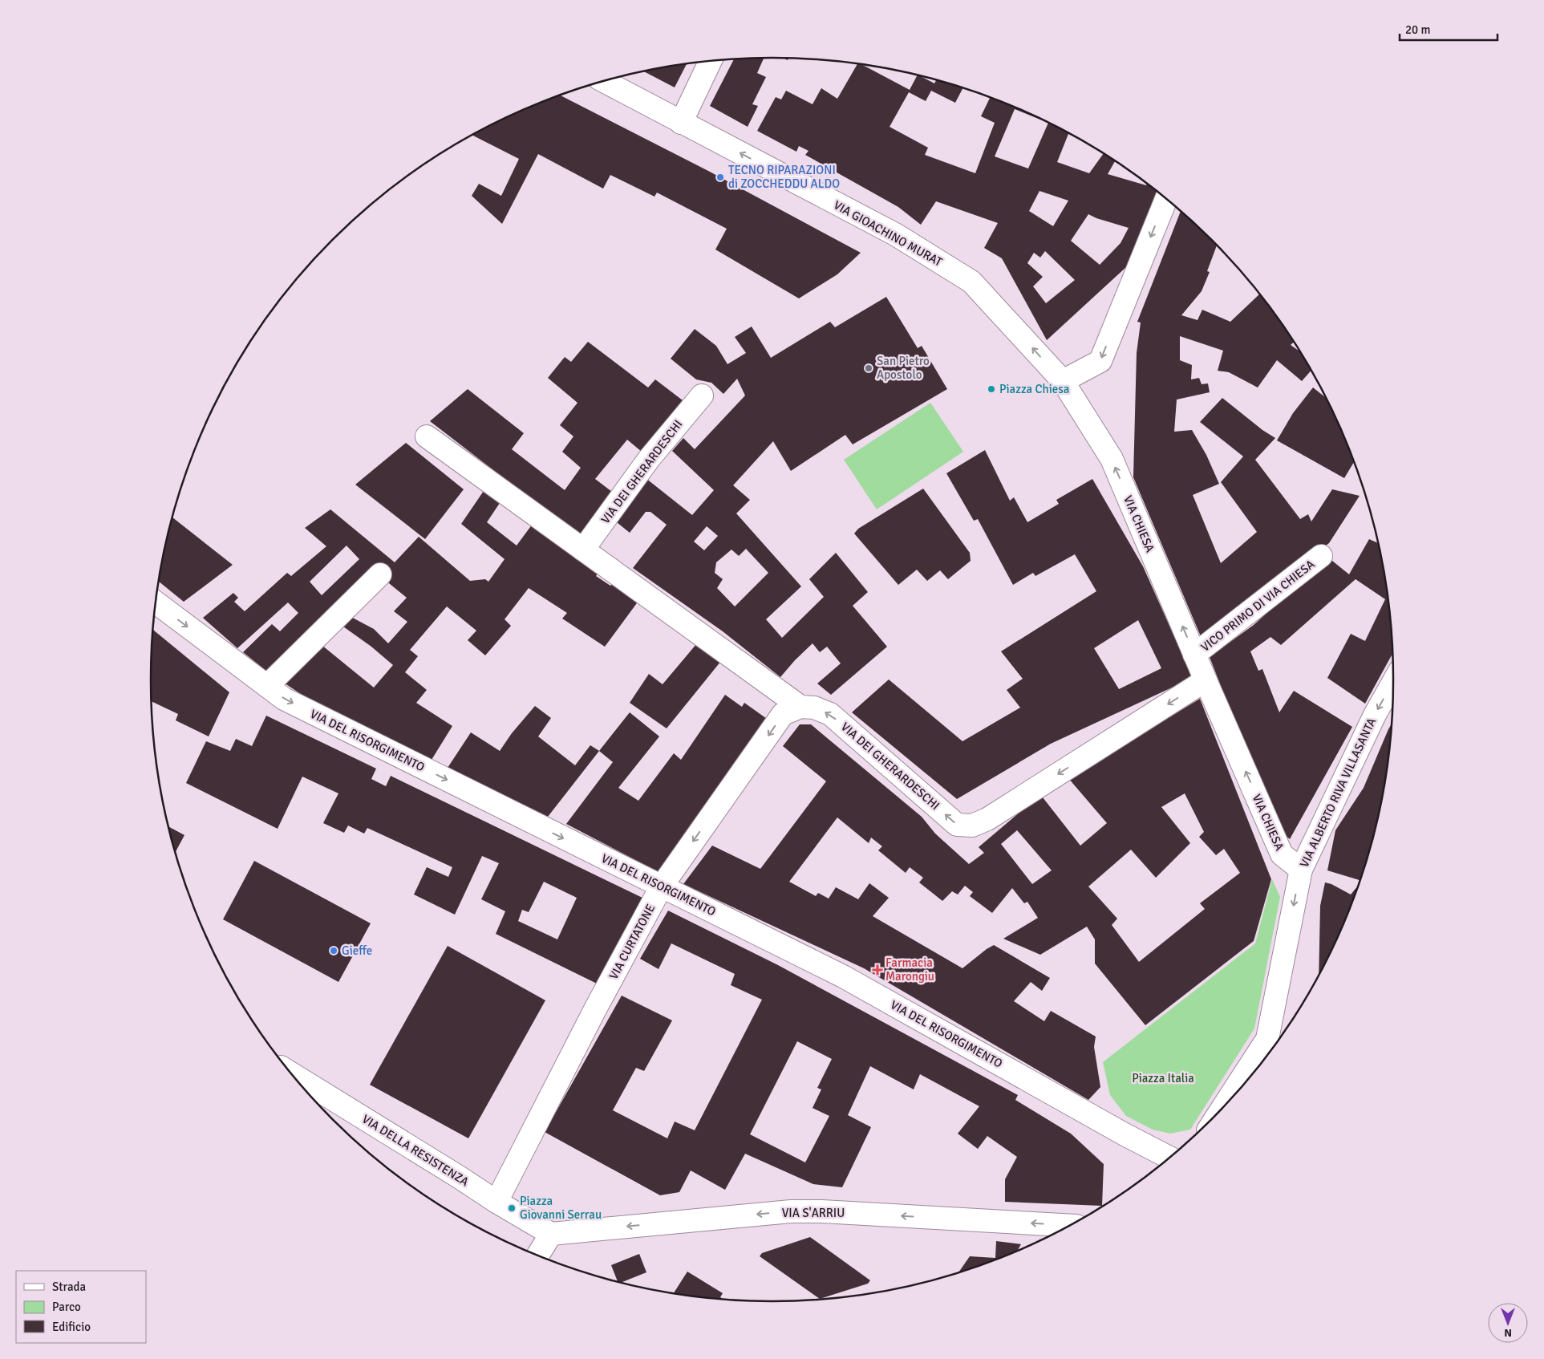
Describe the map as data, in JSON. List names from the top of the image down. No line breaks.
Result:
{"streets":{"street":["VIA GIOACHINO MURAT","VIA DEI GHERARDESCHI","VIA CHIESA","VICO PRIMO DI VIA CHIESA","VIA DEL RISORGIMENTO","VIA ALBERTO RIVA VILLASANTA","VIA CURTATONE","VIA DELLA RESISTENZA","VIA S'ARRIU"]},"crossings":[["VIA GIOACHINO MURAT","VIA CHIESA"],["VIA DEI GHERARDESCHI","VIA CHIESA"],["VIA DEI GHERARDESCHI","VIA CURTATONE"],["VIA CHIESA","VICO PRIMO DI VIA CHIESA"],["VIA CHIESA","VIA ALBERTO RIVA VILLASANTA"],["VIA DEL RISORGIMENTO","VIA CURTATONE"],["VIA CURTATONE","VIA DELLA RESISTENZA"],["VIA DELLA RESISTENZA","VIA S'ARRIU"]],"one_way":["VIA GIOACHINO MURAT","VIA DEI GHERARDESCHI","VIA CHIESA","VIA DEL RISORGIMENTO","VIA ALBERTO RIVA VILLASANTA","VIA CURTATONE","VIA S'ARRIU"],"parks":["Piazza Italia"],"places":{"other":["TECNO RIPARAZIONI di ZOCCHEDDU ALDO","San Pietro Apostolo","Piazza Chiesa","Gieffe","Piazza Giovanni Serrau"],"health":["Farmacia Marongiu"]},"legend":["Strada","Parco","Edificio"],"scale_bar":"20 m","north":"bottom"}
